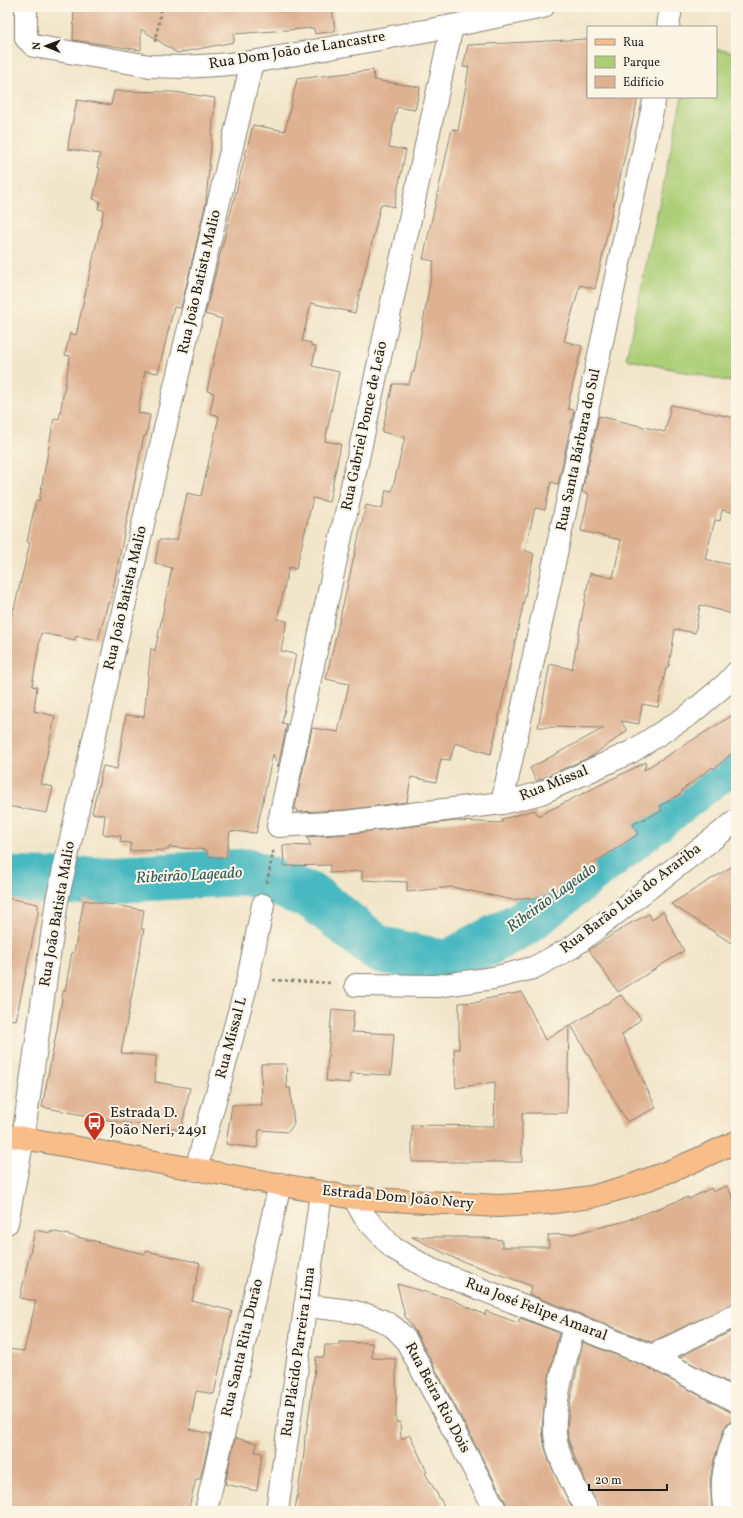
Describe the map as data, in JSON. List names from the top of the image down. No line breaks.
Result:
{"streets":{"main road":["Estrada Dom João Nery"],"street":["Rua Dom João de Lancastre","Rua João Batista Malio","Rua Gabriel Ponce de Leão","Rua Santa Bárbara do Sul","Rua Missal","Rua Barão Luís do Arariba","Rua Missal L","Rua José Felipe Amaral","Rua Santa Rita Durão","Rua Plácido Parreira Lima","Rua Beira Rio Dois"]},"crossings":[["Rua Dom João de Lancastre","Rua João Batista Malio"],["Rua Dom João de Lancastre","Rua Gabriel Ponce de Leão"],["Rua João Batista Malio","Estrada Dom João Nery"],["Rua Gabriel Ponce de Leão","Rua Missal"],["Rua Santa Bárbara do Sul","Rua Missal"],["Rua Missal L","Estrada Dom João Nery"],["Estrada Dom João Nery","Rua José Felipe Amaral"],["Estrada Dom João Nery","Rua Santa Rita Durão"],["Estrada Dom João Nery","Rua Plácido Parreira Lima"],["Rua Plácido Parreira Lima","Rua Beira Rio Dois"]],"water":["Ribeirão Lageado"],"places":{"bus stop":["Estrada D. João Neri, 2491"]},"legend":["Rua","Parque","Edifício"],"scale_bar":"20 m","north":"left"}
